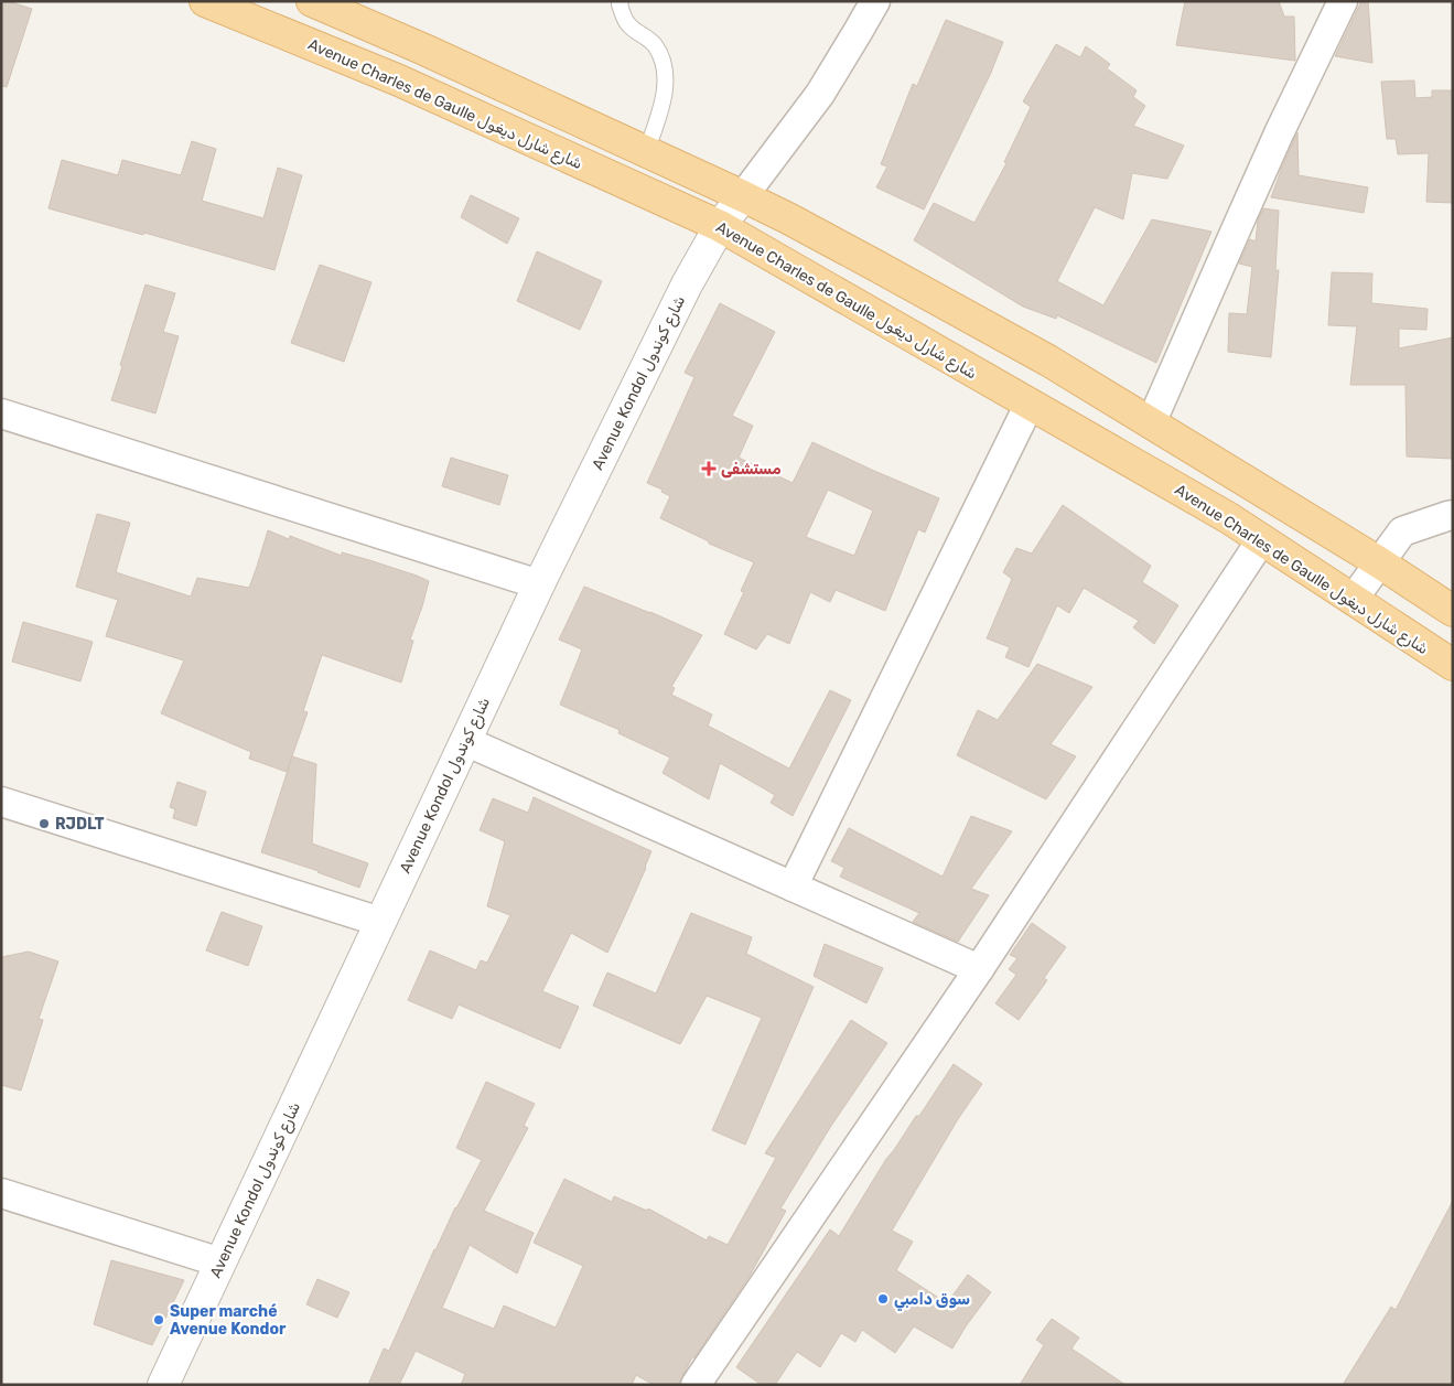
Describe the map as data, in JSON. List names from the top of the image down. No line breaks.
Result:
{"streets":{"main road":["Avenue Charles de Gaulle شارع شارل ديغول"],"street":["Avenue Kondol شارع كوندول"]},"crossings":[["Avenue Charles de Gaulle شارع شارل ديغول","Avenue Kondol شارع كوندول"]],"places":{"health":["مستشفى"],"other":["RJDLT","سوق دامبي","Super marché Avenue Kondor"]}}
